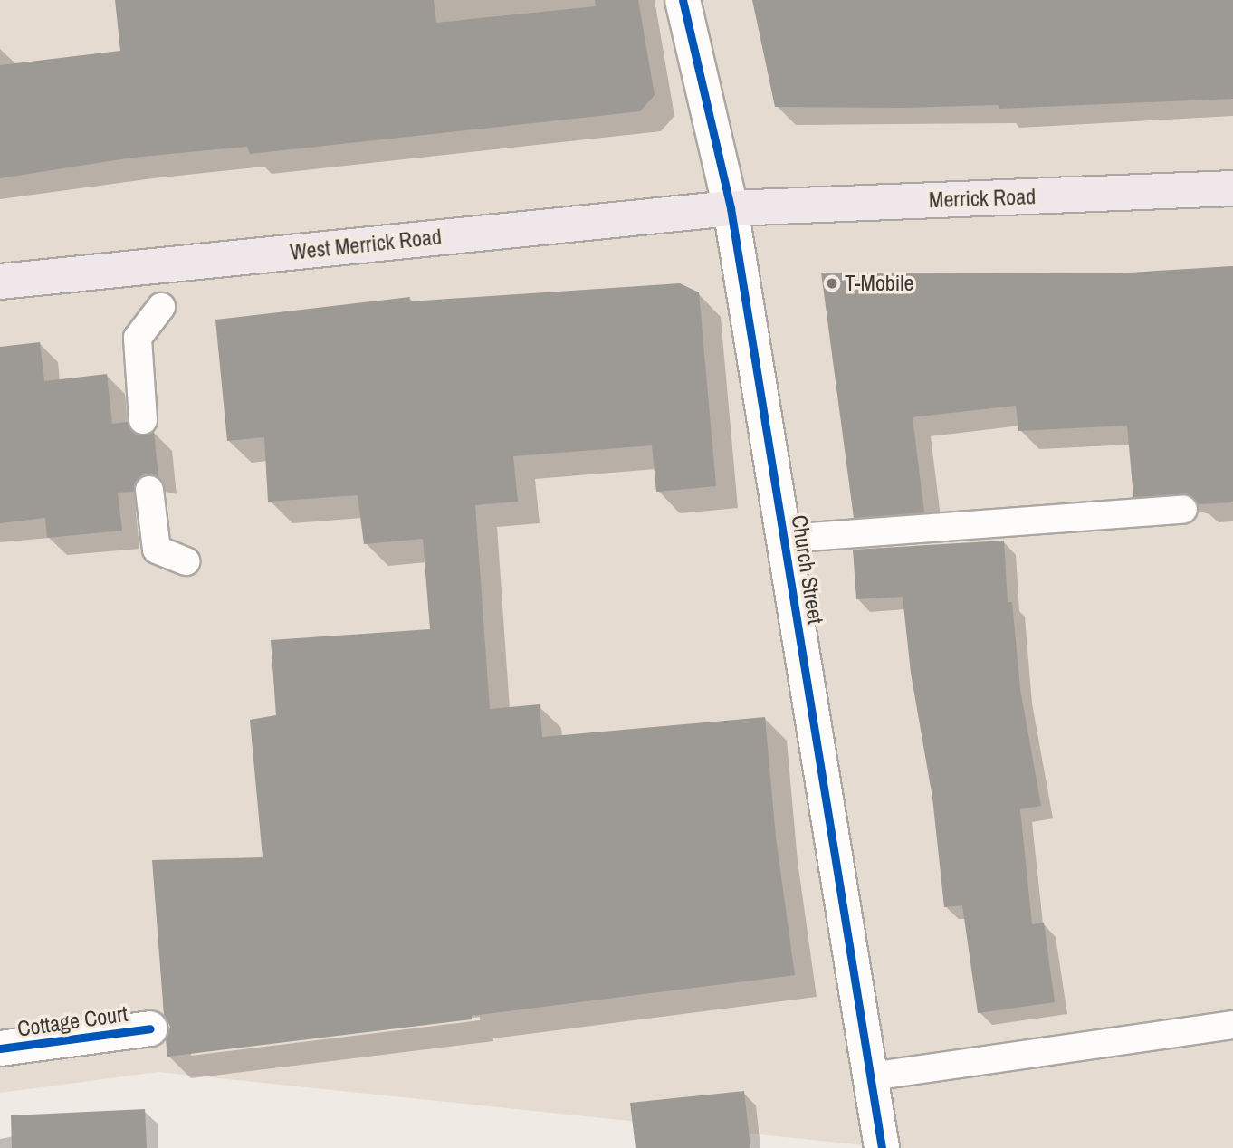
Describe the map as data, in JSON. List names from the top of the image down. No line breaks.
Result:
{"streets":{"main road":["Merrick Road","West Merrick Road"],"street":["Church Street","Cottage Court"]},"crossings":[["Merrick Road","West Merrick Road"],["Merrick Road","Church Street"],["West Merrick Road","Church Street"]],"places":["T-Mobile"]}
